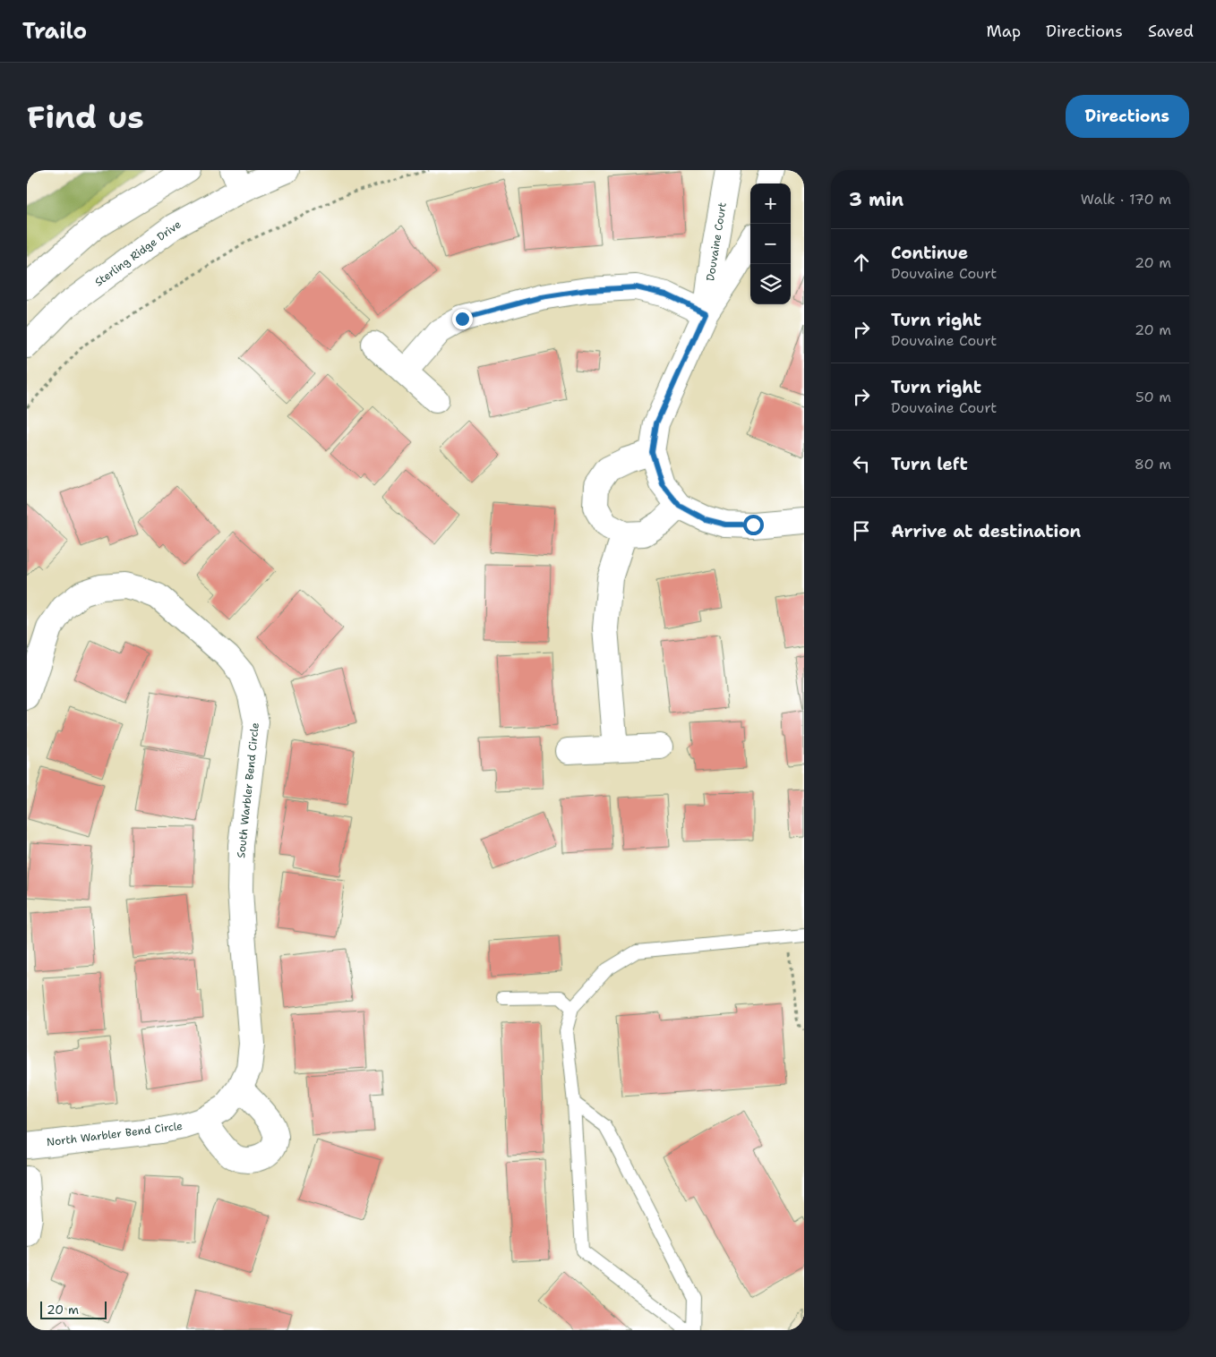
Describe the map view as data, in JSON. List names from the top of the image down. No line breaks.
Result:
{"streets":{"street":["Douvaine Court","Sterling Ridge Drive","South Warbler Bend Circle","North Warbler Bend Circle"]},"crossings":[["South Warbler Bend Circle","North Warbler Bend Circle"]],"scale_bar":"20 m","page":{"header":"Trailo","nav":["Map","Directions","Saved"],"buttons":"Directions","title":"Find us","heading":["3 min","Walk · 170 m"],"map_buttons":["+","−"],"list":[["Continue","Douvaine Court","20 m"],["Turn right","Douvaine Court","20 m"],["Turn right","Douvaine Court","50 m"],["Turn left","80 m"],"Arrive at destination"],"scale":"20 m"}}
